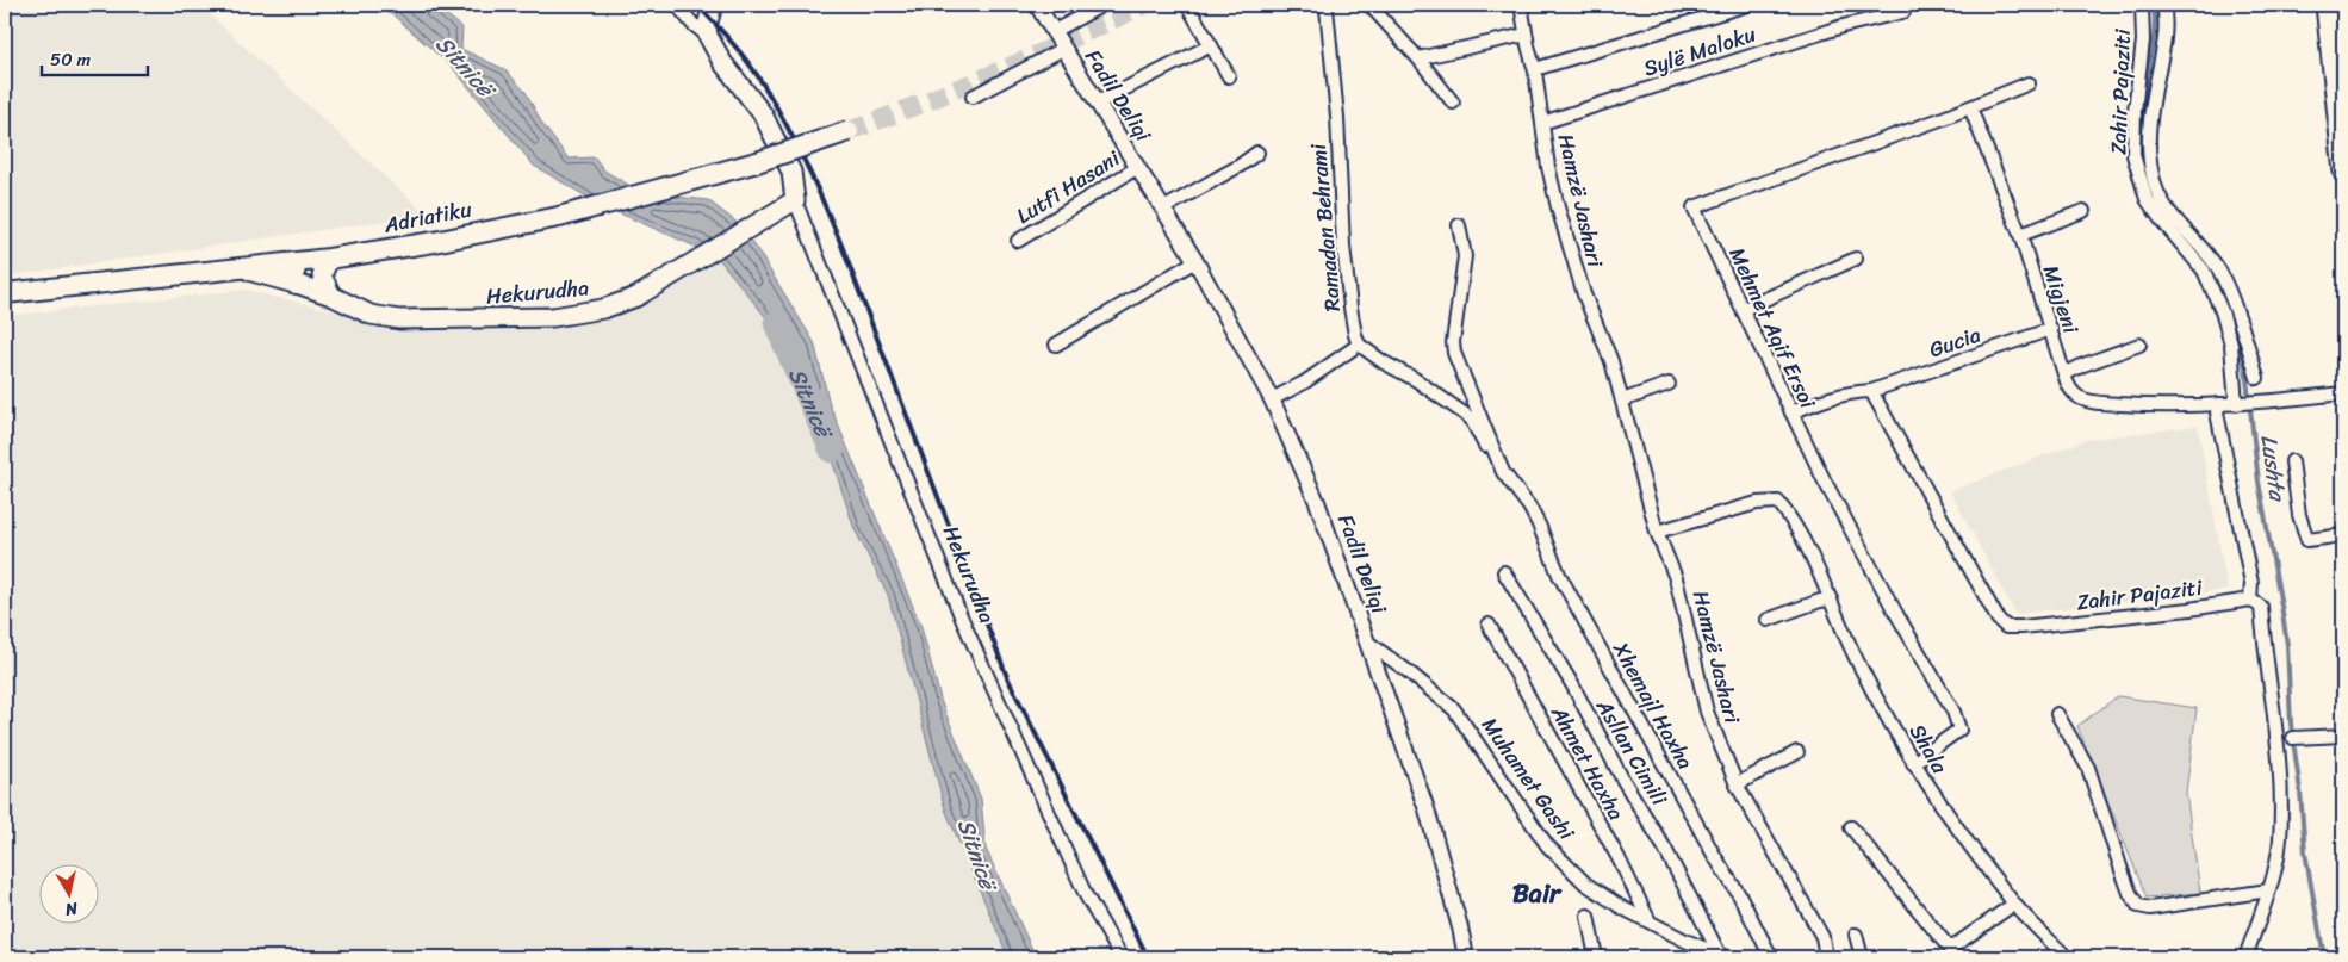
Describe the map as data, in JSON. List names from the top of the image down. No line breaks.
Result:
{"streets":{"main road":["Adriatiku","Hekurudha"],"street":["Sylë Maloku","Zahir Pajaziti","Fadil Deliqi","Lutfi Hasani","Hamzë Jashari","Ramadan Behrami","Migjeni","Mehmet Aqif Ersoi","Gucia","Xhemajl Haxha","Shala","Asllan Cimili","Ahmet Haxha","Muhamet Gashi"]},"crossings":[["Sylë Maloku","Hamzë Jashari"],["Zahir Pajaziti","Gucia"],["Fadil Deliqi","Lutfi Hasani"],["Fadil Deliqi","Muhamet Gashi"],["Hamzë Jashari","Shala"],["Ramadan Behrami","Xhemajl Haxha"],["Migjeni","Mehmet Aqif Ersoi"],["Migjeni","Gucia"],["Mehmet Aqif Ersoi","Gucia"],["Mehmet Aqif Ersoi","Shala"],["Asllan Cimili","Muhamet Gashi"],["Ahmet Haxha","Muhamet Gashi"]],"districts":["Bair"],"water":["Sitnicë","Lushta"],"scale_bar":"50 m","north":"bottom"}
